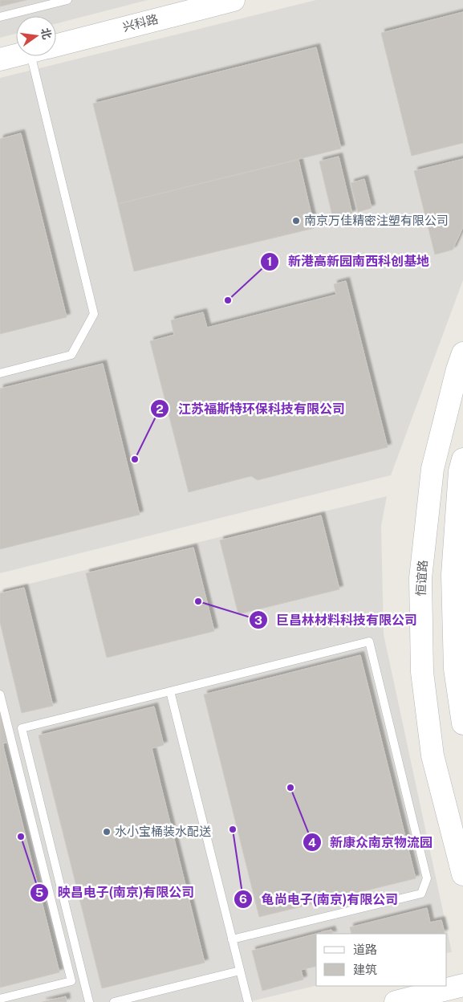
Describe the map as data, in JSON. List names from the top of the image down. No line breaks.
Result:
{"streets":{"main road":["兴科路","恒谊路"]},"places":["南京万佳精密注塑有限公司","新港高新园南西科创基地","江苏福斯特环保科技有限公司","巨昌林材料科技有限公司","新康众南京物流园","龟尚电子(南京)有限公司","水小宝桶装水配送","映昌电子(南京)有限公司"],"legend":["道路","建筑"],"north":"right"}
